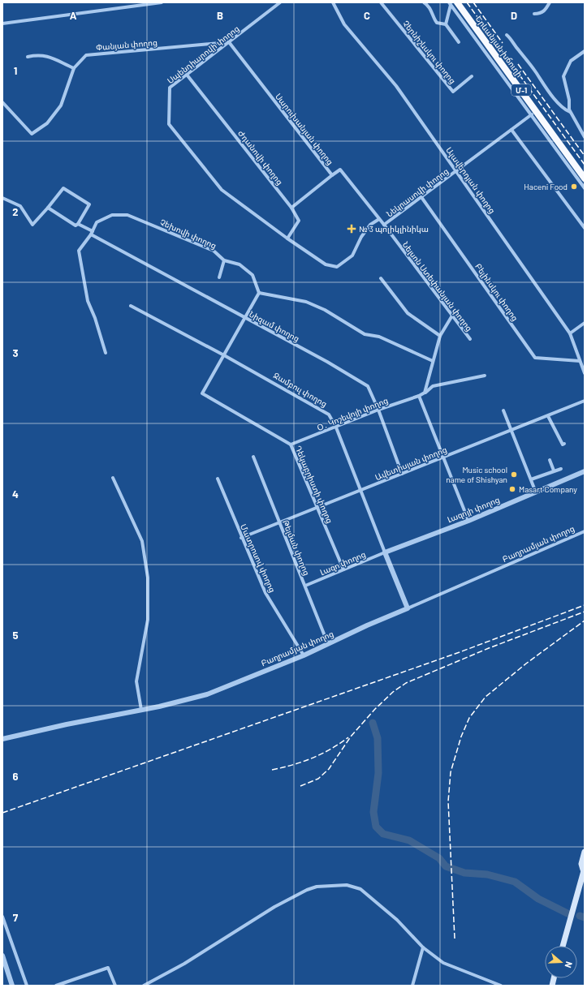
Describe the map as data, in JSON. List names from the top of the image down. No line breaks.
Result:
{"streets":{"highway":["Երևանյան խճուղի","Մ-1"],"street":["Փանյան փողոց","Չերնիշևսկու փողոց","Սպենդիարովի փողոց","Սարուխանյան փողոց","Ժդանովի փողոց","Ալավերդյան փողոց","Նեկրասովի փողոց","Չեխովի փողոց","Նելսոն Ստեփանյան փողոց","Բելինսկու փողոց","Նիզամ փողոց","Ջամբուլ փողոց","Օ․ Կոշեվոյի փողոց","Ավետիսյան փողոց","Դեկաբրիստի փողոց","Լազոյի փողոց","Բաղրամյան փողոց","Թելման փողոց","Մատրոսով փողոց","Լազո փողոց"]},"crossings":[["Փանյան փողոց","Սպենդիարովի փողոց"],["Փանյան փողոց","Սարուխանյան փողոց"],["Երևանյան խճուղի","Նեկրասովի փողոց"],["Սպենդիարովի փողոց","Սարուխանյան փողոց"],["Սպենդիարովի փողոց","Ժդանովի փողոց"],["Սպենդիարովի փողոց","Նեկրասովի փողոց"],["Սարուխանյան փողոց","Նեկրասովի փողոց"],["Սարուխանյան փողոց","Նելսոն Ստեփանյան փողոց"],["Ալավերդյան փողոց","Նեկրասովի փողոց"],["Ալավերդյան փողոց","Բելինսկու փողոց"],["Նեկրասովի փողոց","Նելսոն Ստեփանյան փողոց"],["Նեկրասովի փողոց","Բելինսկու փողոց"],["Չեխովի փողոց","Նիզամ փողոց"],["Նիզամ փողոց","Օ․ Կոշեվոյի փողոց"],["Նիզամ փողոց","Ավետիսյան փողոց"],["Ջամբուլ փողոց","Օ․ Կոշեվոյի փողոց"],["Ջամբուլ փողոց","Ավետիսյան փողոց"],["Ջամբուլ փողոց","Դեկաբրիստի փողոց"],["Ջամբուլ փողոց","Լազոյի փողոց"],["Ջամբուլ փողոց","Բաղրամյան փողոց"],["Ջամբուլ փողոց","Լազո փողոց"],["Օ․ Կոշեվոյի փողոց","Դեկաբրիստի փողոց"],["Ավետիսյան փողոց","Դեկաբրիստի փողոց"],["Ավետիսյան փողոց","Թելման փողոց"],["Ավետիսյան փողոց","Մատրոսով փողոց"],["Դեկաբրիստի փողոց","Լազո փողոց"],["Լազոյի փողոց","Լազո փողոց"],["Բաղրամյան փողոց","Թելման փողոց"],["Բաղրամյան փողոց","Մատրոսով փողոց"],["Թելման փողոց","Լազո փողոց"]],"places":{"other":["Haceni Food","Music school name of Shishyan","Masart Company"],"health":["№ 3 պոլիկլինիկա"]},"north":"right","grid":{"columns":["A","B","C","D"],"rows":["1","2","3","4","5","6","7"]}}
